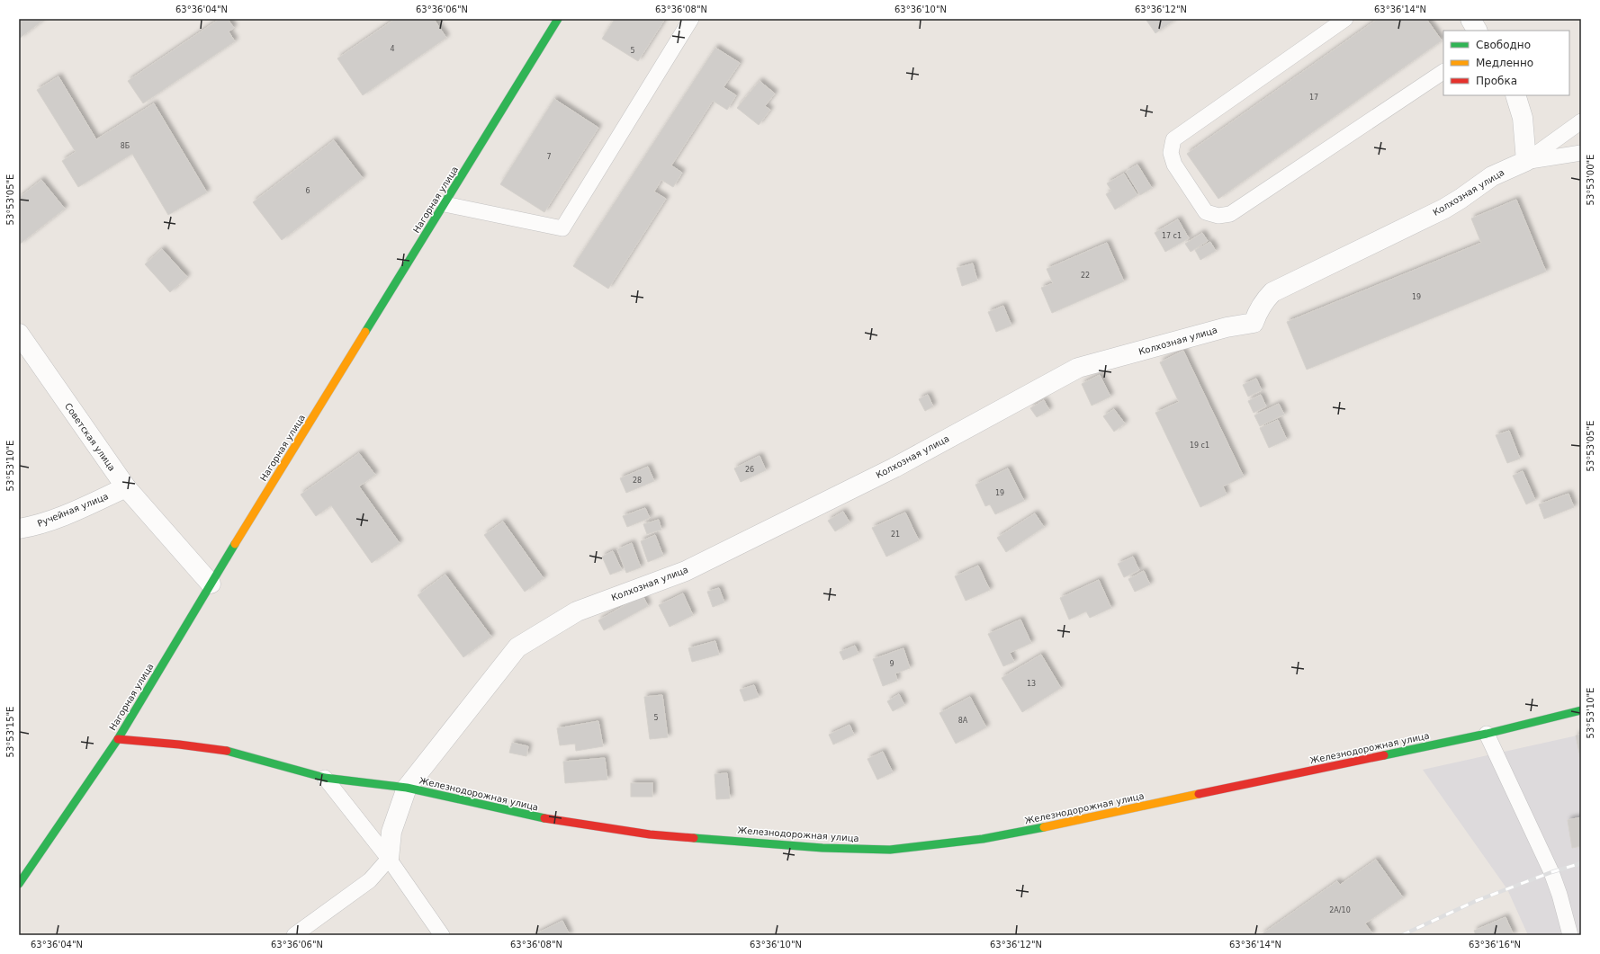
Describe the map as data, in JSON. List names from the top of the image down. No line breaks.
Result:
{"streets":{"street":["Колхозная улица","Нагорная улица","Советская улица","Ручейная улица","Железнодорожная улица"]},"crossings":[["Колхозная улица","Железнодорожная улица"],["Нагорная улица","Советская улица"],["Нагорная улица","Железнодорожная улица"],["Советская улица","Ручейная улица"]],"house_numbers":["4","5","17","8Б","7","6","17 с1","22","19","19 с1","26","28","19","21","9","13","5","8А","2А/10"],"legend":["Свободно","Медленно","Пробка"],"coordinates":["63°36'04\"N","63°36'06\"N","63°36'08\"N","63°36'10\"N","63°36'12\"N","63°36'14\"N","53°53'00\"E","53°53'05\"E","53°53'10\"E","53°53'15\"E","63°36'16\"N"]}
